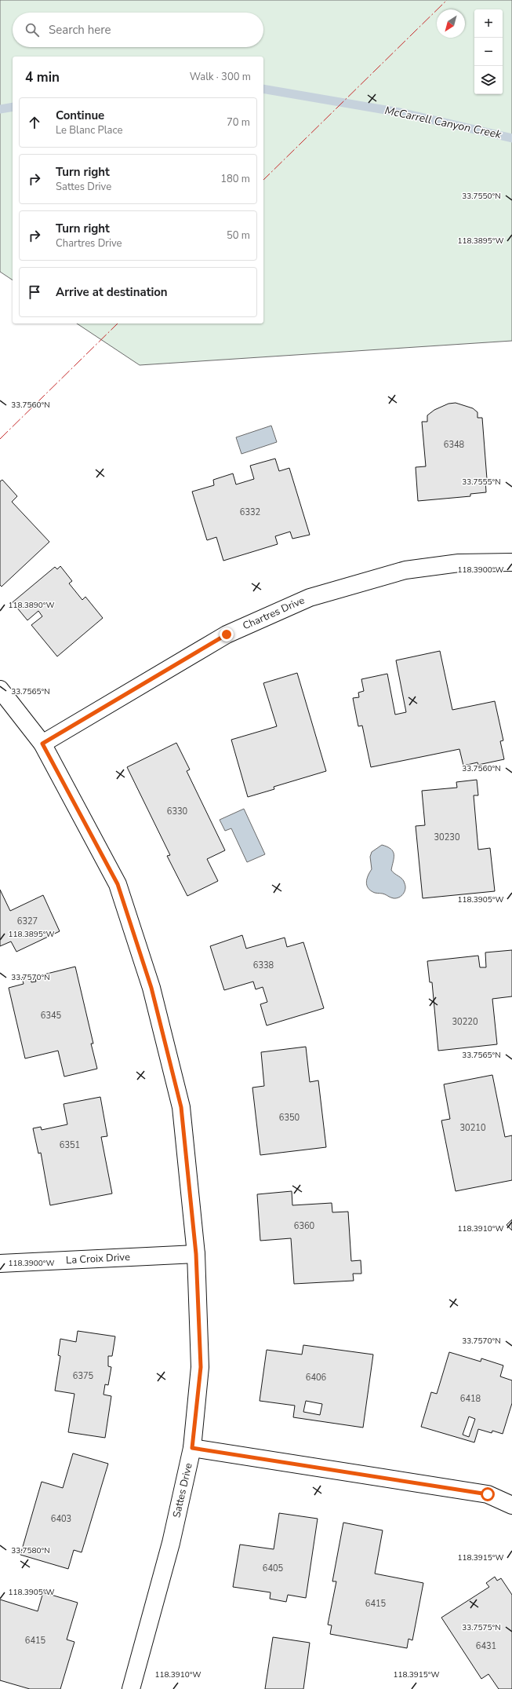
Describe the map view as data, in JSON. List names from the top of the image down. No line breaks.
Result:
{"streets":{"street":["Chartres Drive","La Croix Drive","Sattes Drive"]},"crossings":[["Chartres Drive","Sattes Drive"],["La Croix Drive","Sattes Drive"]],"water":["McCarrell Canyon Creek"],"house_numbers":["6348","6332","6330","30230","6327","6338","6345","30220","6350","30210","6351","6360","6375","6406","6418","6403","6405","6415","6415","6431"],"north":"bottom left","page":{"map_buttons":["+","−"],"search":"Search here","heading":["4 min","Walk · 300 m"],"list":[["Continue","Le Blanc Place","70 m"],["Turn right","Sattes Drive","180 m"],["Turn right","Chartres Drive","50 m"],"Arrive at destination"]},"coordinates":["33.7550°N","118.3895°W","33.7560°N","33.7555°N","118.3900°W","118.3890°W","33.7565°N","118.3905°W","33.7570°N","118.3910°W","33.7580°N","118.3915°W","33.7575°N"]}
